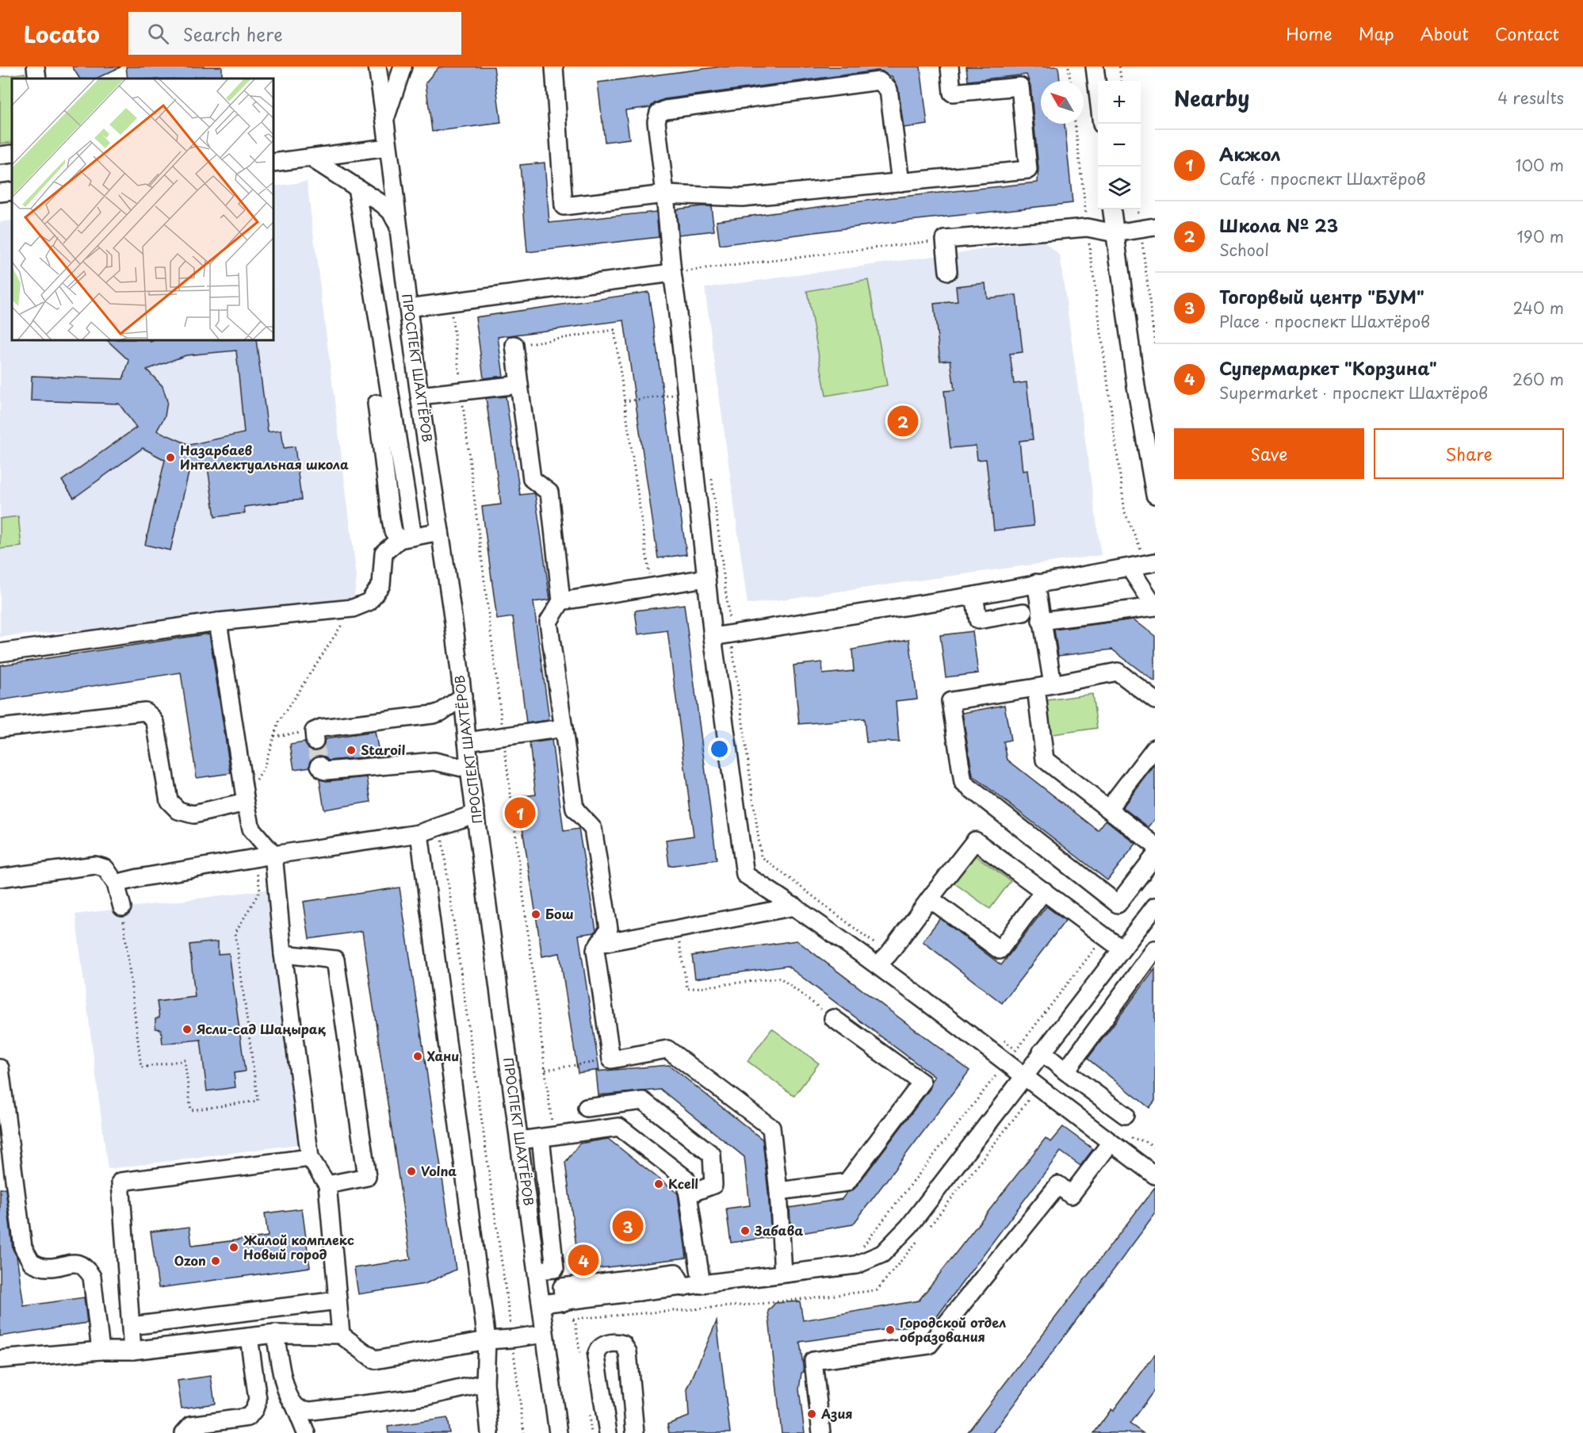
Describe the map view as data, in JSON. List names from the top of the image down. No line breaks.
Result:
{"streets":{"street":["ПРОСПЕКТ ШАХТЁРОВ"]},"places":["Назарбаев Интеллектуальная школа","Staroil","Бош","Ясли-сад Шаңырақ","Хани","Volna","Kcell","Забава","Жилой комплекс Новый город","Ozon","Городской отдел образования","Азия"],"north":"top left","page":{"header":"Locato","search":"Search here","nav":["Home","Map","About","Contact"],"heading":["Nearby","4 results"],"map_buttons":["+","−"],"list":[{"mark":"1","name":"Акжол","note":"Café · проспект Шахтёров","value":"100 m"},{"mark":"2","name":"Школа № 23","note":"School","value":"190 m"},{"mark":"3","name":"Тогорвый центр \"БУМ\"","note":"Place · проспект Шахтёров","value":"240 m"},{"mark":"4","name":"Супермаркет \"Корзина\"","note":"Supermarket · проспект Шахтёров","value":"260 m"}],"pins":["2","1","3","4"],"buttons":["Save","Share"]}}
